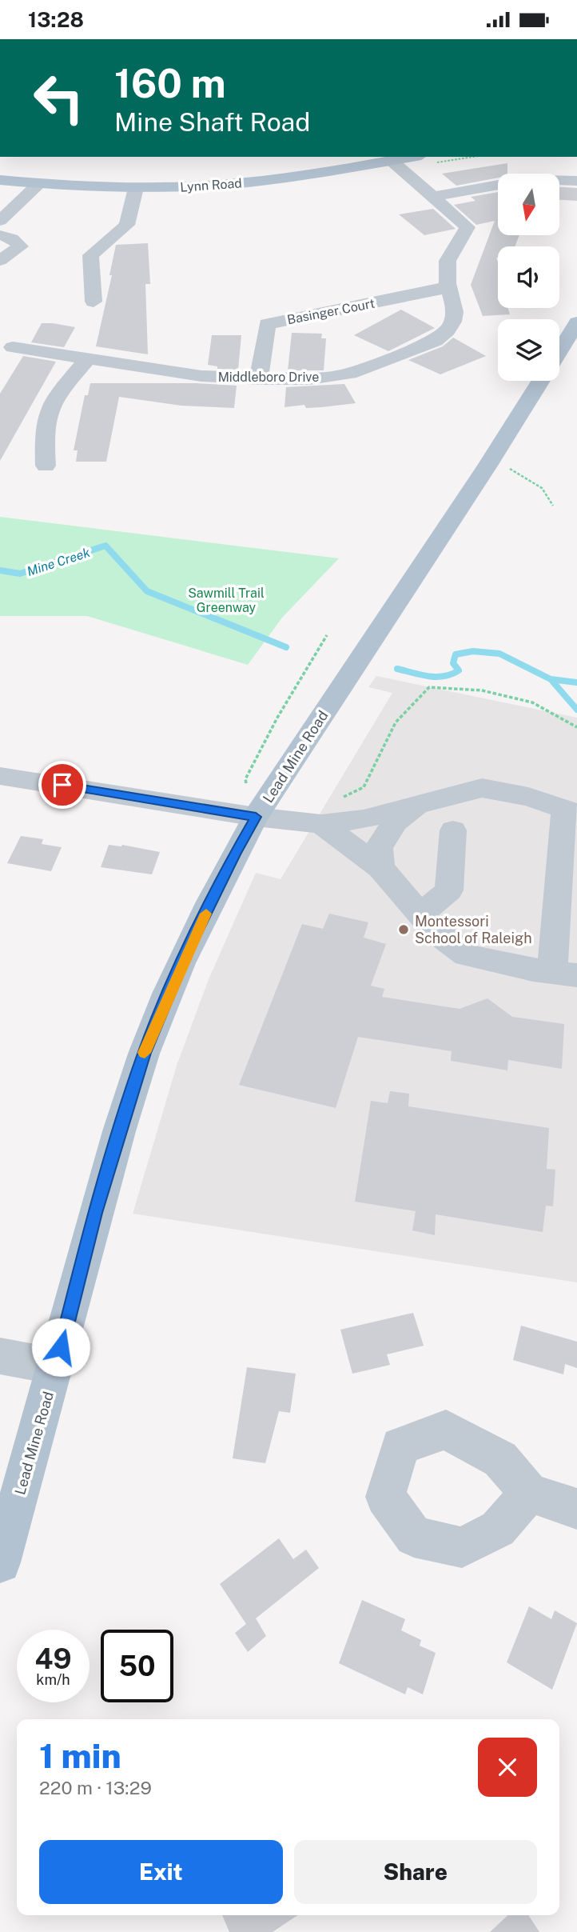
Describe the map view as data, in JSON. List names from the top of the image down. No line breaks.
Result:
{"streets":{"main road":["Lynn Road","Lead Mine Road"],"street":["Basinger Court","Middleboro Drive"]},"crossings":[["Lynn Road","Middleboro Drive"],["Basinger Court","Middleboro Drive"]],"water":["Mine Creek"],"parks":["Sawmill Trail Greenway"],"places":["Montessori School of Raleigh"],"north":"bottom","page":{"status":"13:28","turn":["160 m","Mine Shaft Road"],"speed":"49 km/h","limit":"50","heading":["1 min","220 m · 13:29"],"buttons":["Exit","Share"]}}
